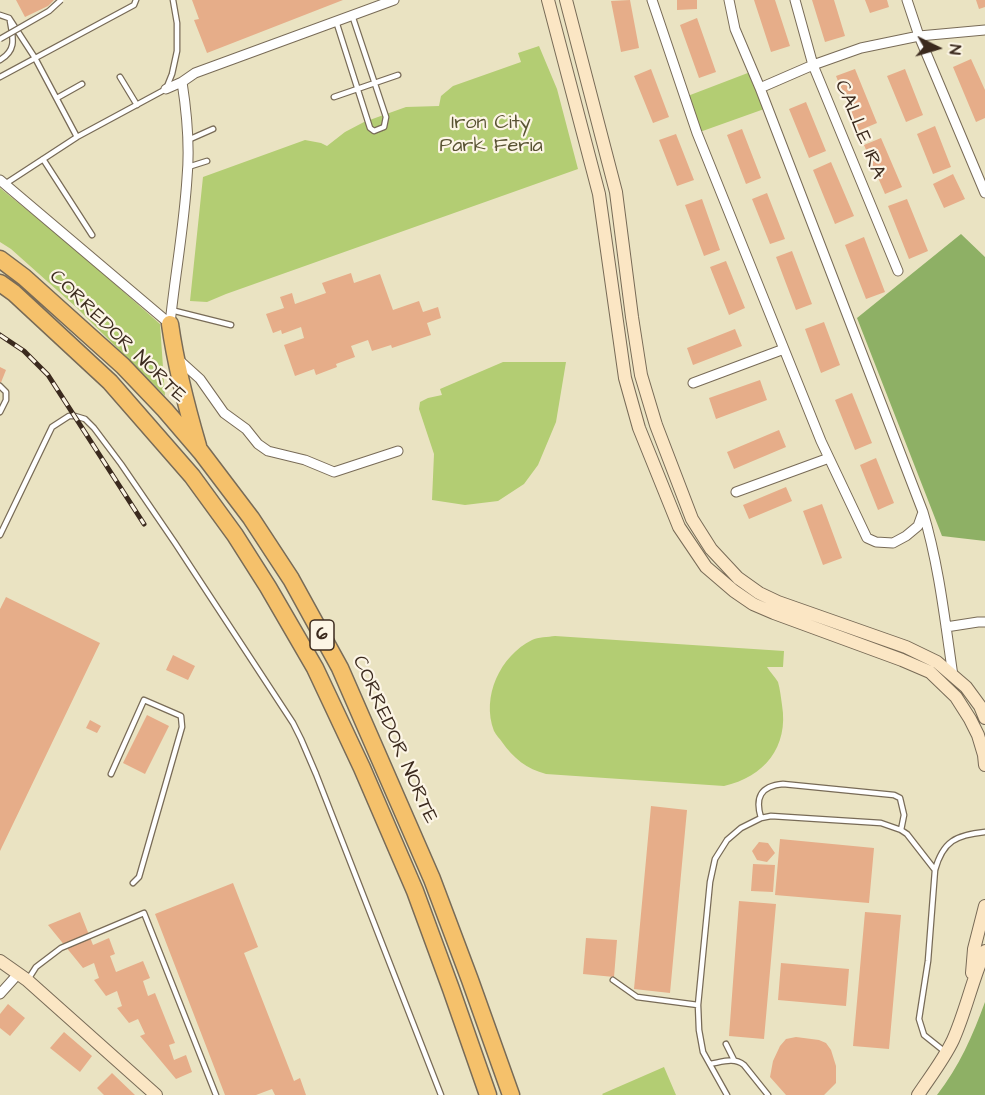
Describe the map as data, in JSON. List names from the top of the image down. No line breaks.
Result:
{"streets":{"highway":["CORREDOR NORTE","6"],"street":["CALLE 1RA"]},"parks":["Iron City Park Feria"],"north":"right"}
